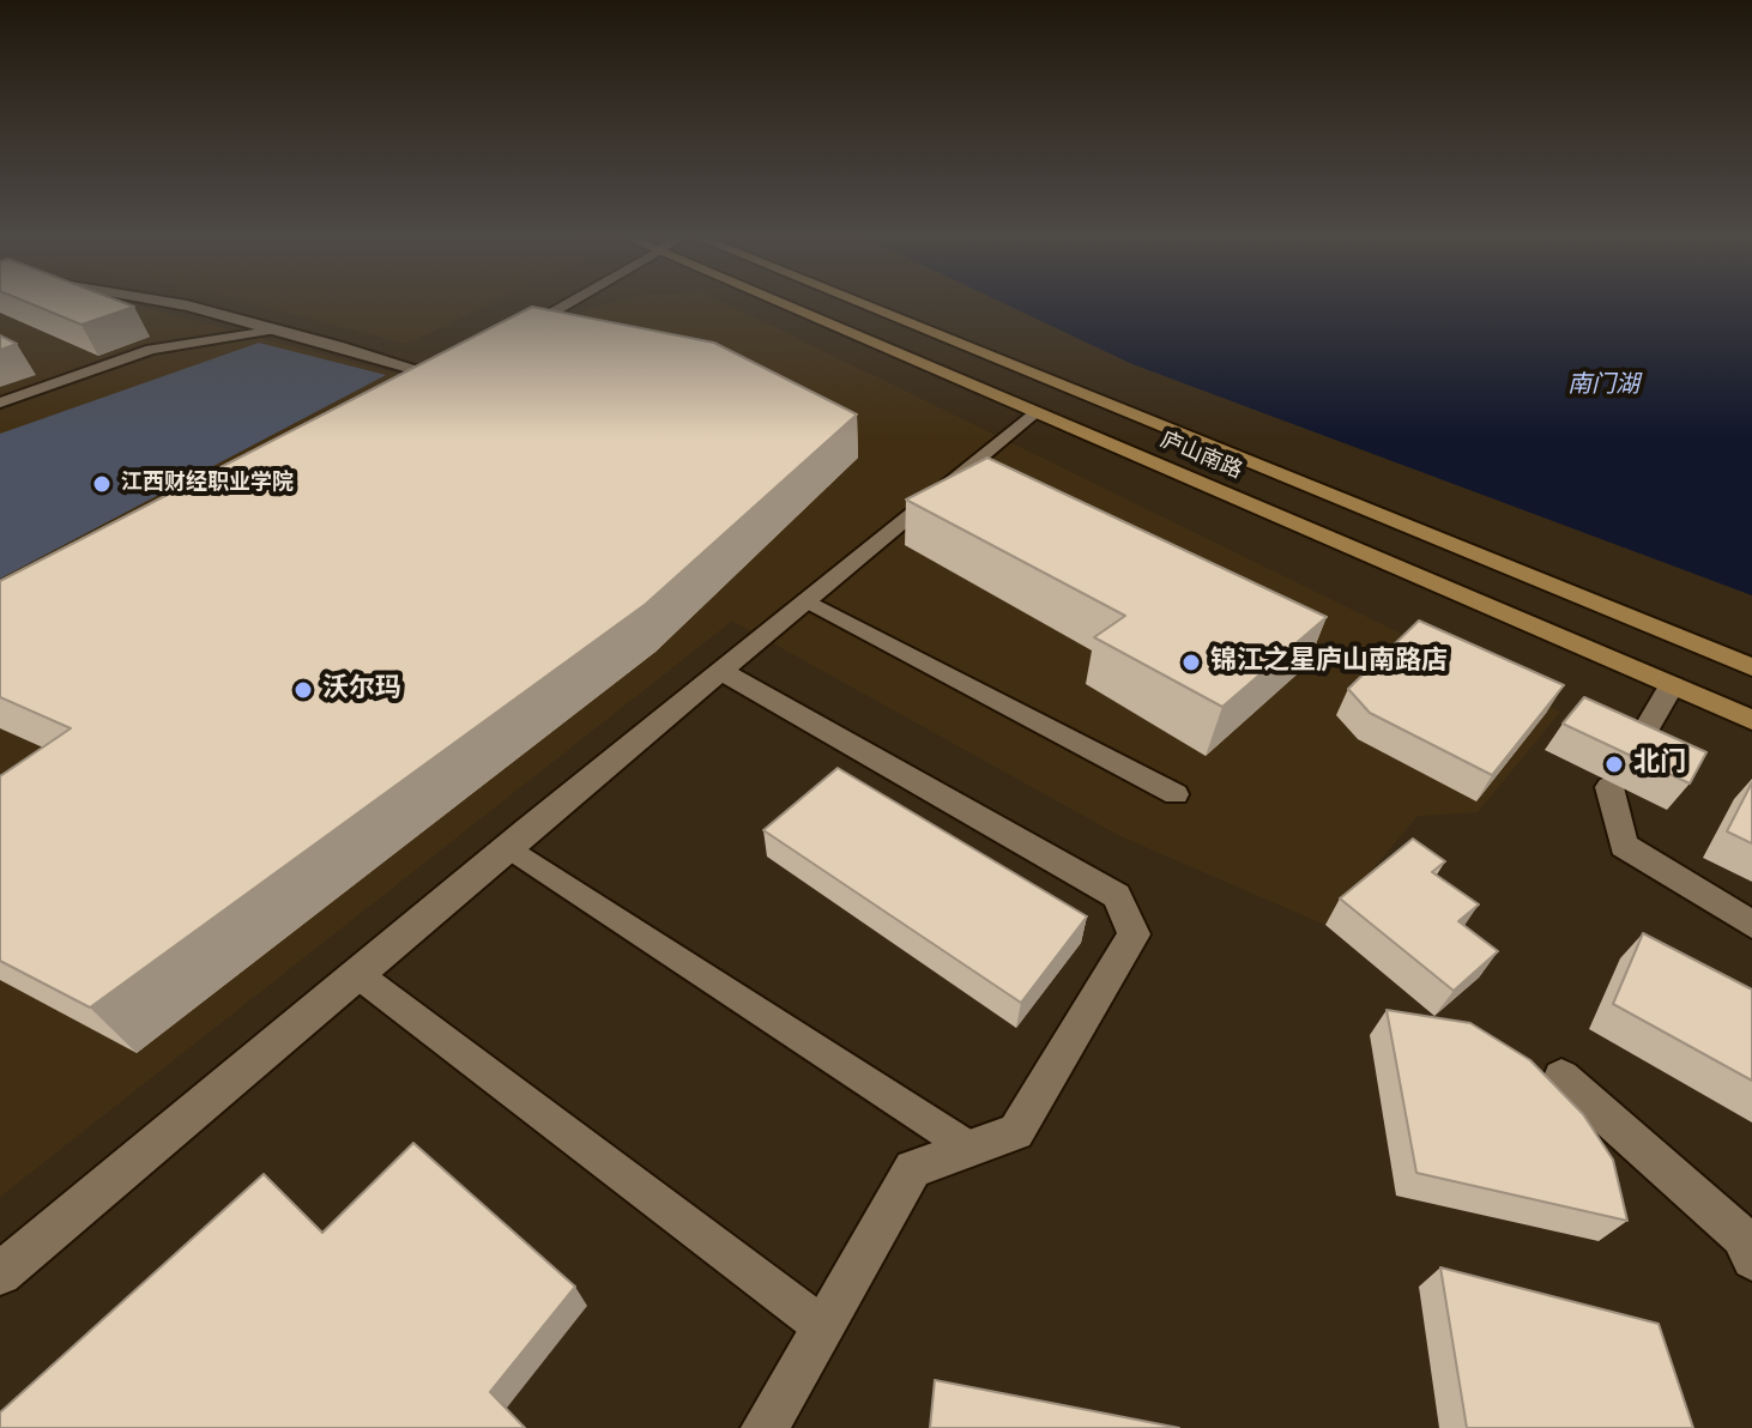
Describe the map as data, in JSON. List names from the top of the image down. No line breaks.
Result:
{"streets":{"main road":["庐山南路"]},"water":["南门湖"],"places":["江西财经职业学院","锦江之星庐山南路店","沃尔玛","北门"]}
